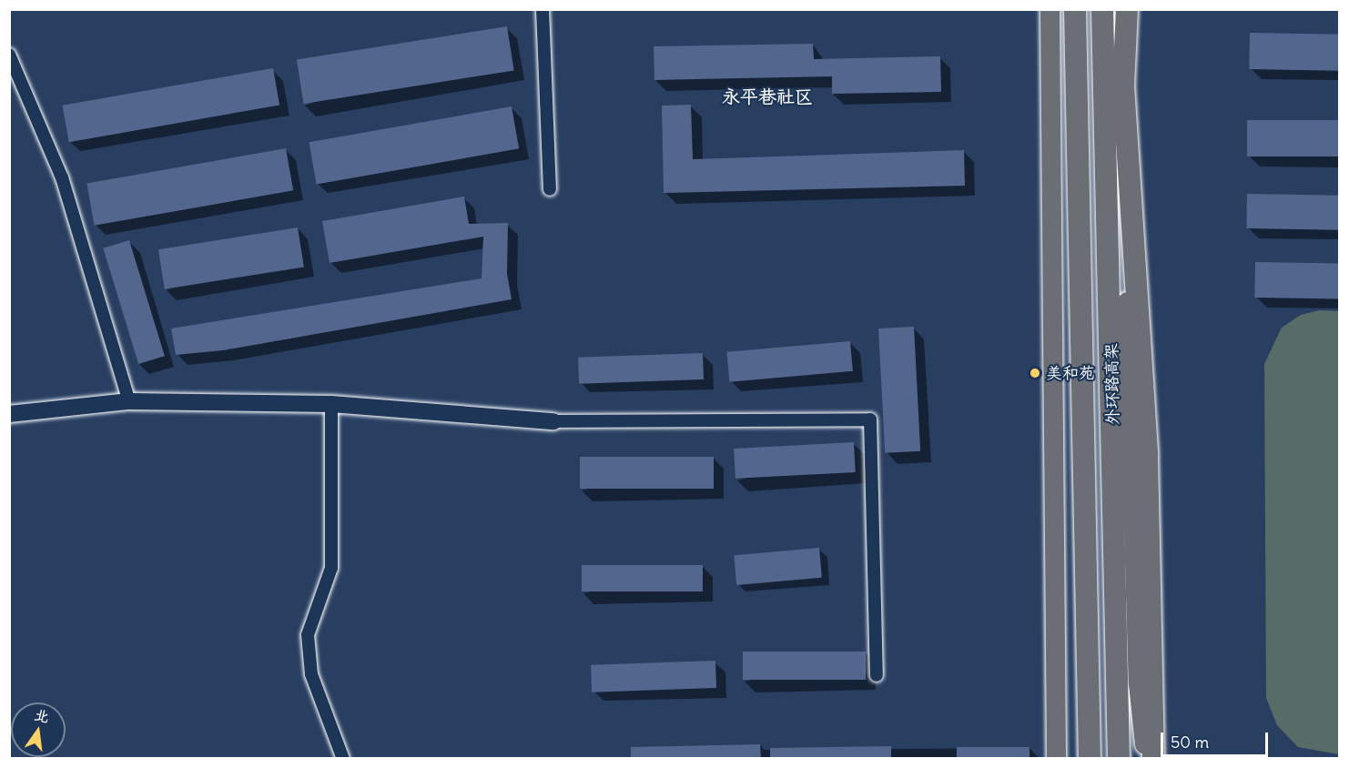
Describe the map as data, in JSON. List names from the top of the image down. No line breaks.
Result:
{"streets":{"highway":["外环路高架"]},"districts":["永平巷社区"],"places":["美和苑"],"scale_bar":"50 m","north":"top"}
